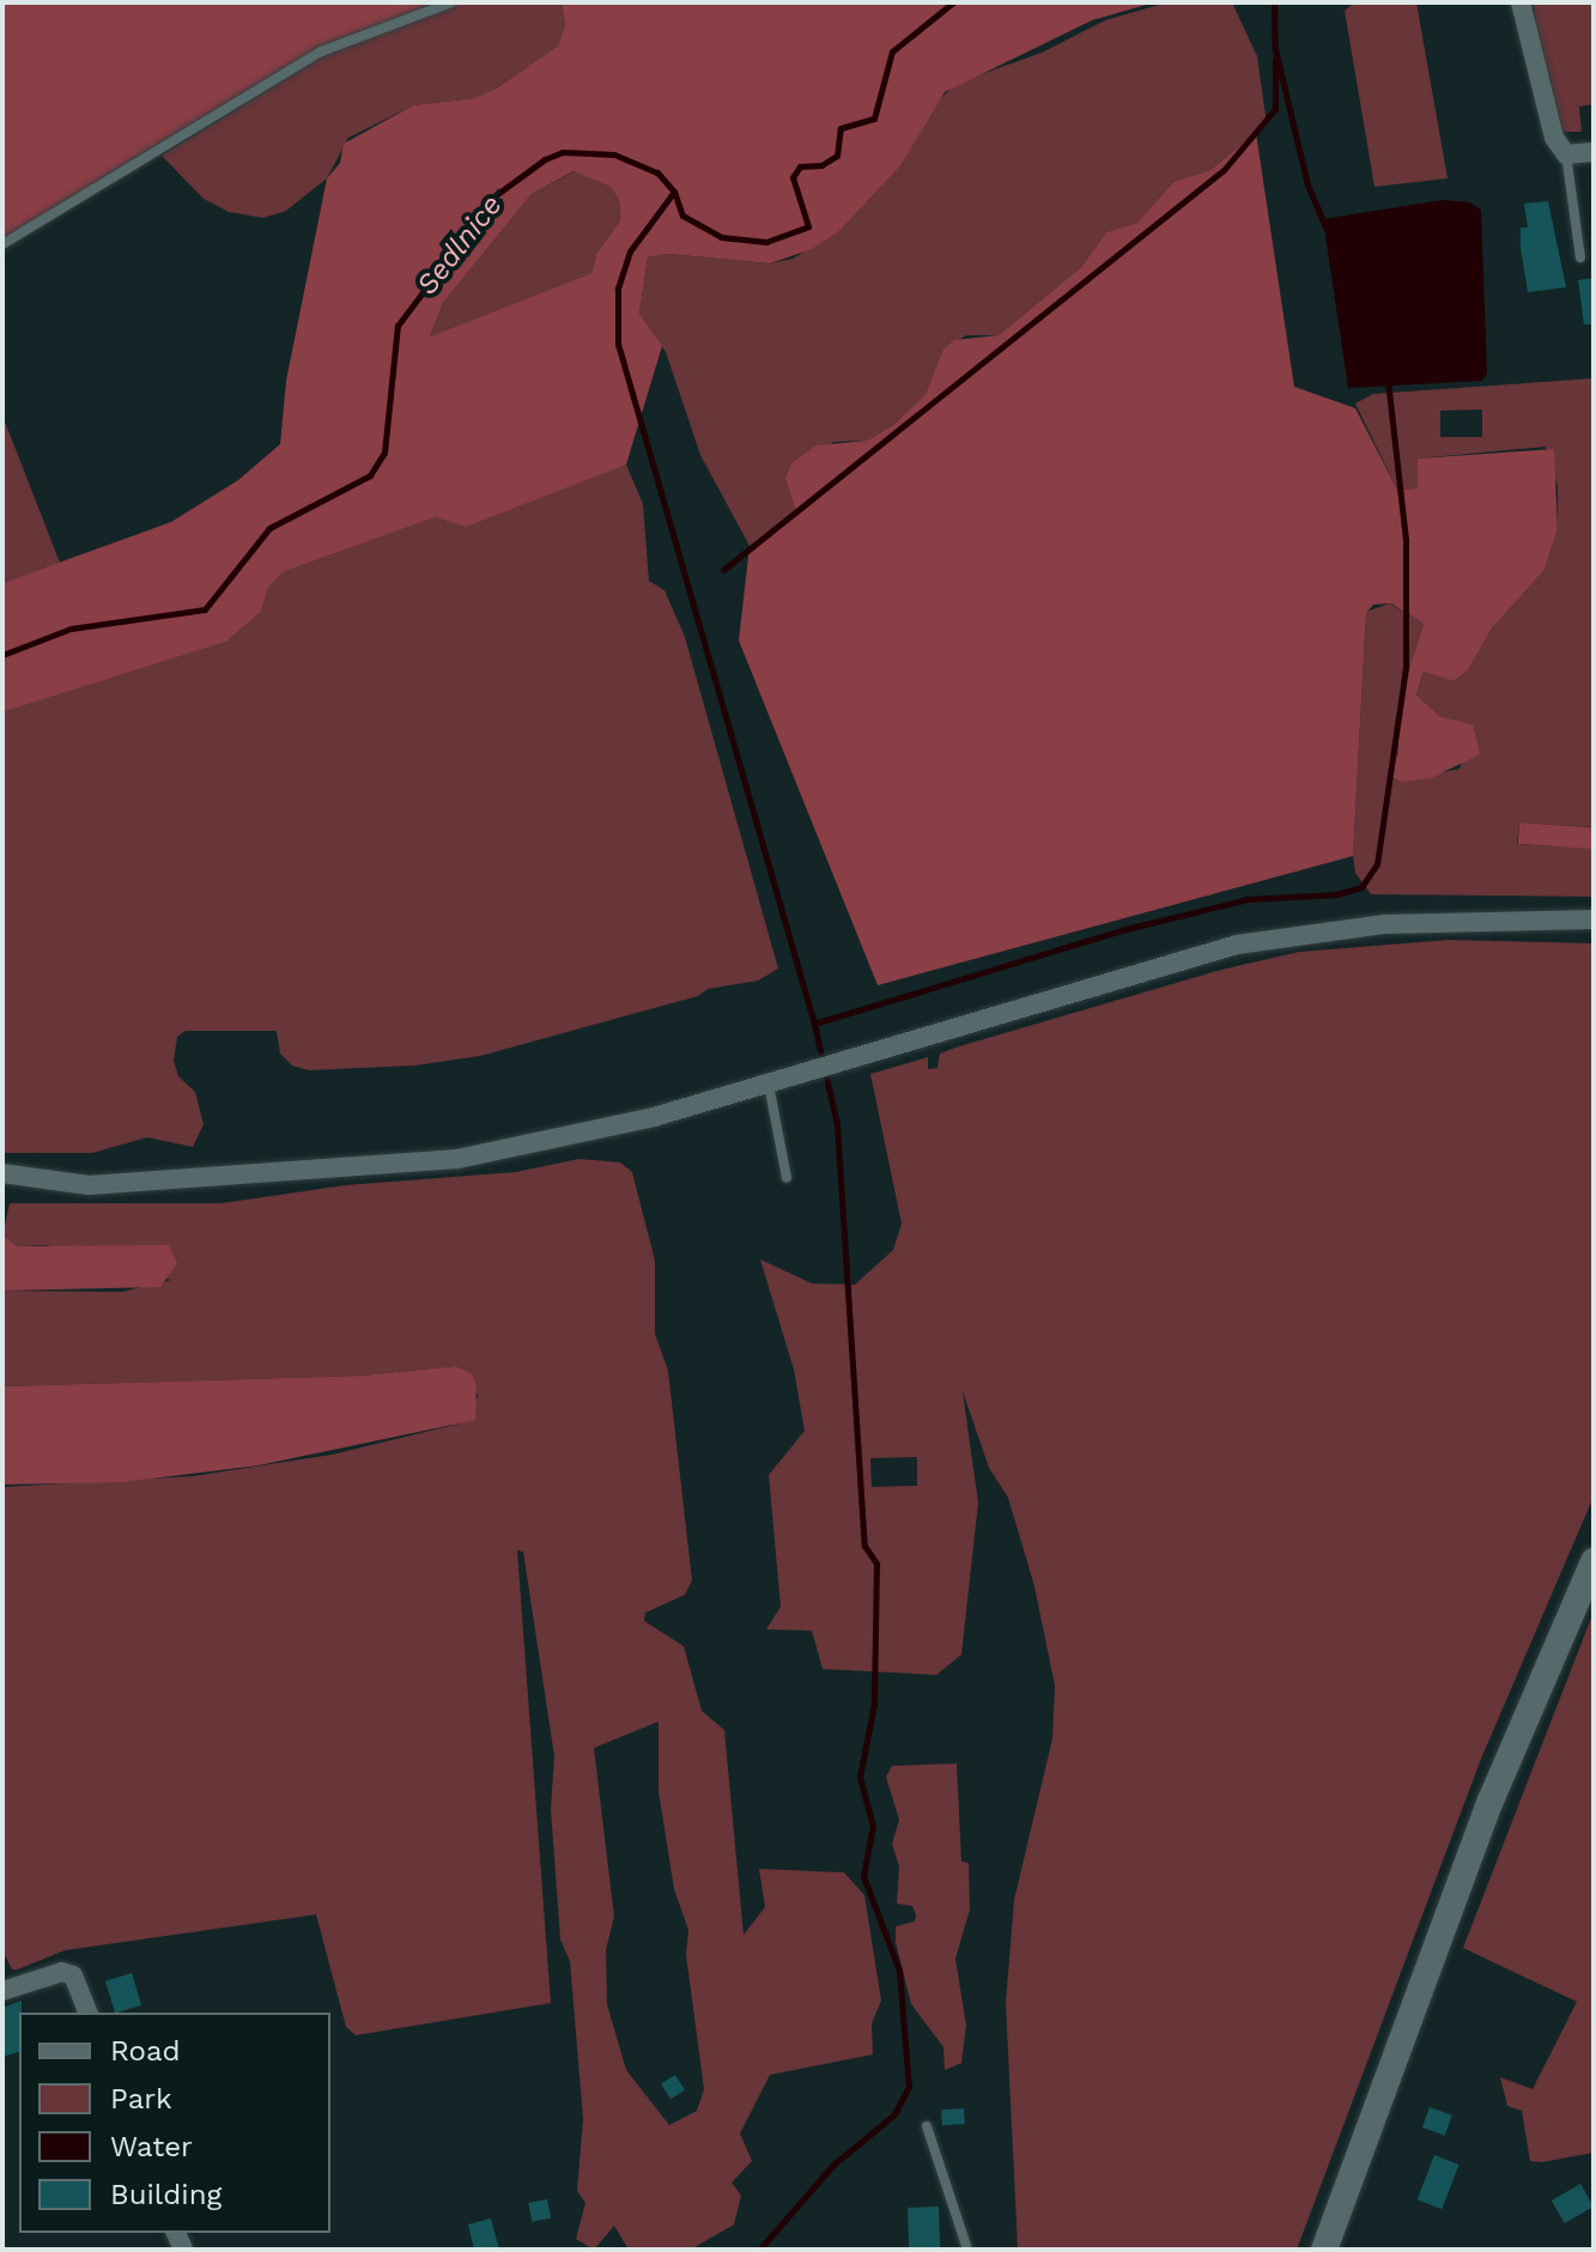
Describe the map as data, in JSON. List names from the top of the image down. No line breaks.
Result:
{"water":["Sedlnice"],"legend":["Road","Park","Water","Building"]}
